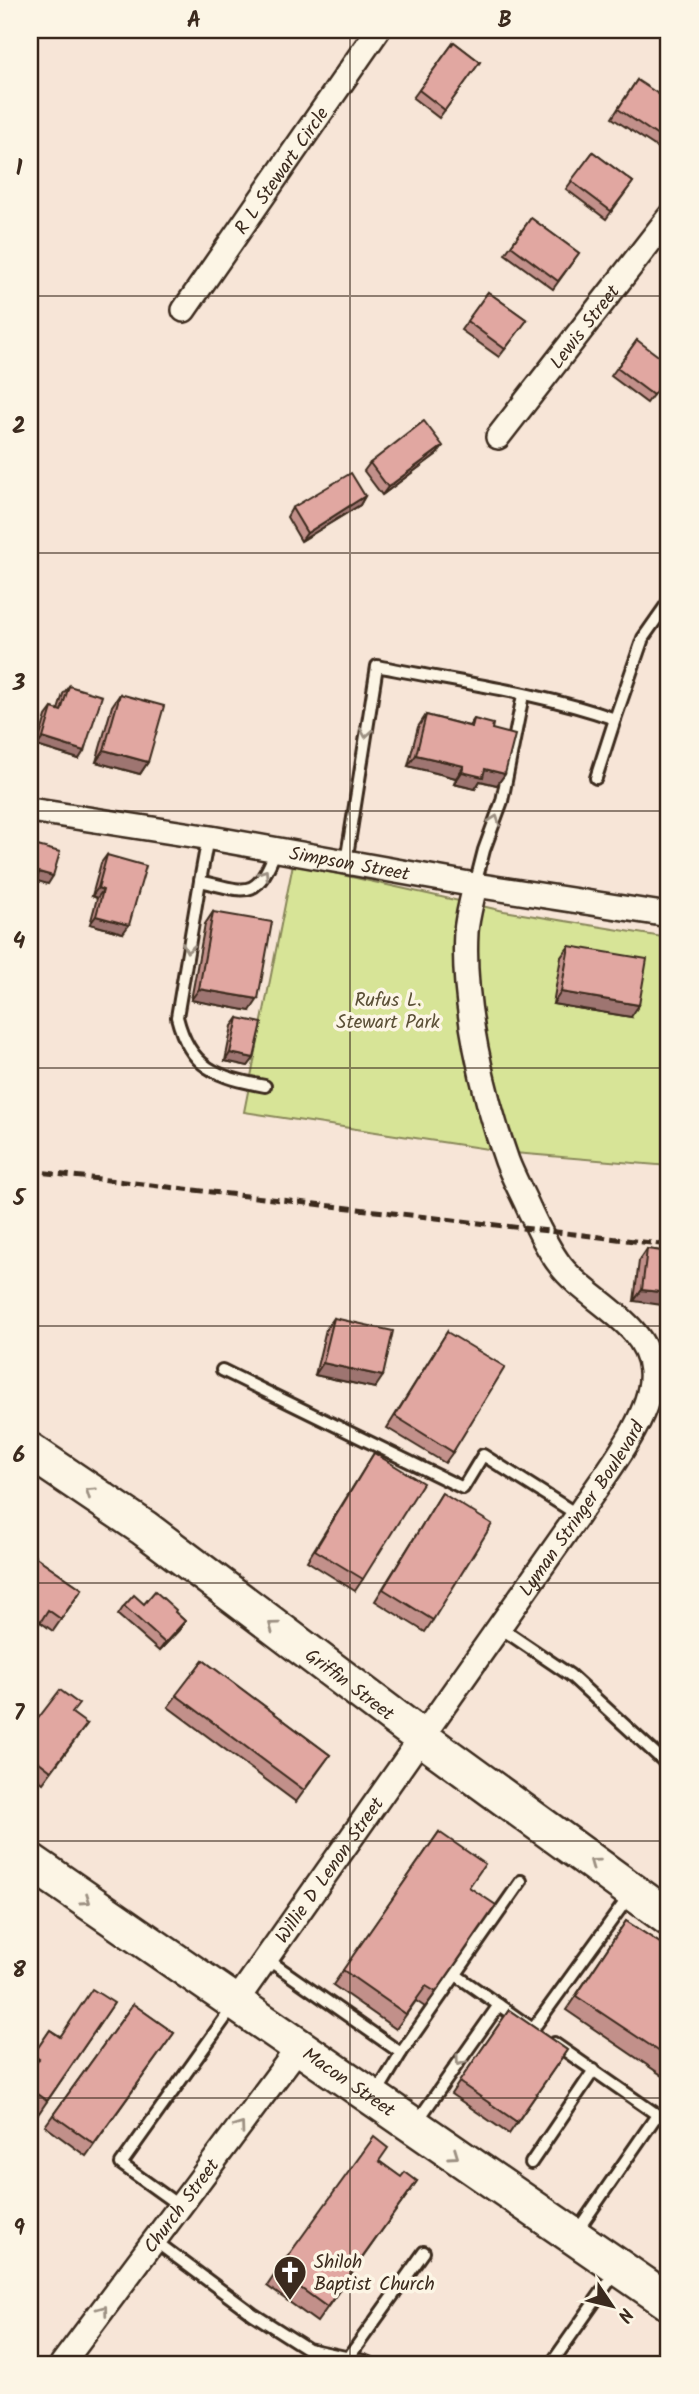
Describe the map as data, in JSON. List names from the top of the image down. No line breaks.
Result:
{"streets":{"main road":["Griffin Street","Macon Street"],"street":["R L Stewart Circle","Lewis Street","Simpson Street","Lyman Stringer Boulevard","Willie D Lenon Street","Church Street"]},"crossings":[["Simpson Street","Lyman Stringer Boulevard"],["Lyman Stringer Boulevard","Griffin Street"],["Lyman Stringer Boulevard","Willie D Lenon Street"],["Griffin Street","Willie D Lenon Street"],["Willie D Lenon Street","Macon Street"],["Macon Street","Church Street"]],"one_way":["Griffin Street","Macon Street","Church Street"],"parks":["Rufus L. Stewart Park"],"places":{"church":["Shiloh Baptist Church"]},"north":"bottom right","grid":{"columns":["A","B"],"rows":["1","2","3","4","5","6","7","8","9"]}}
